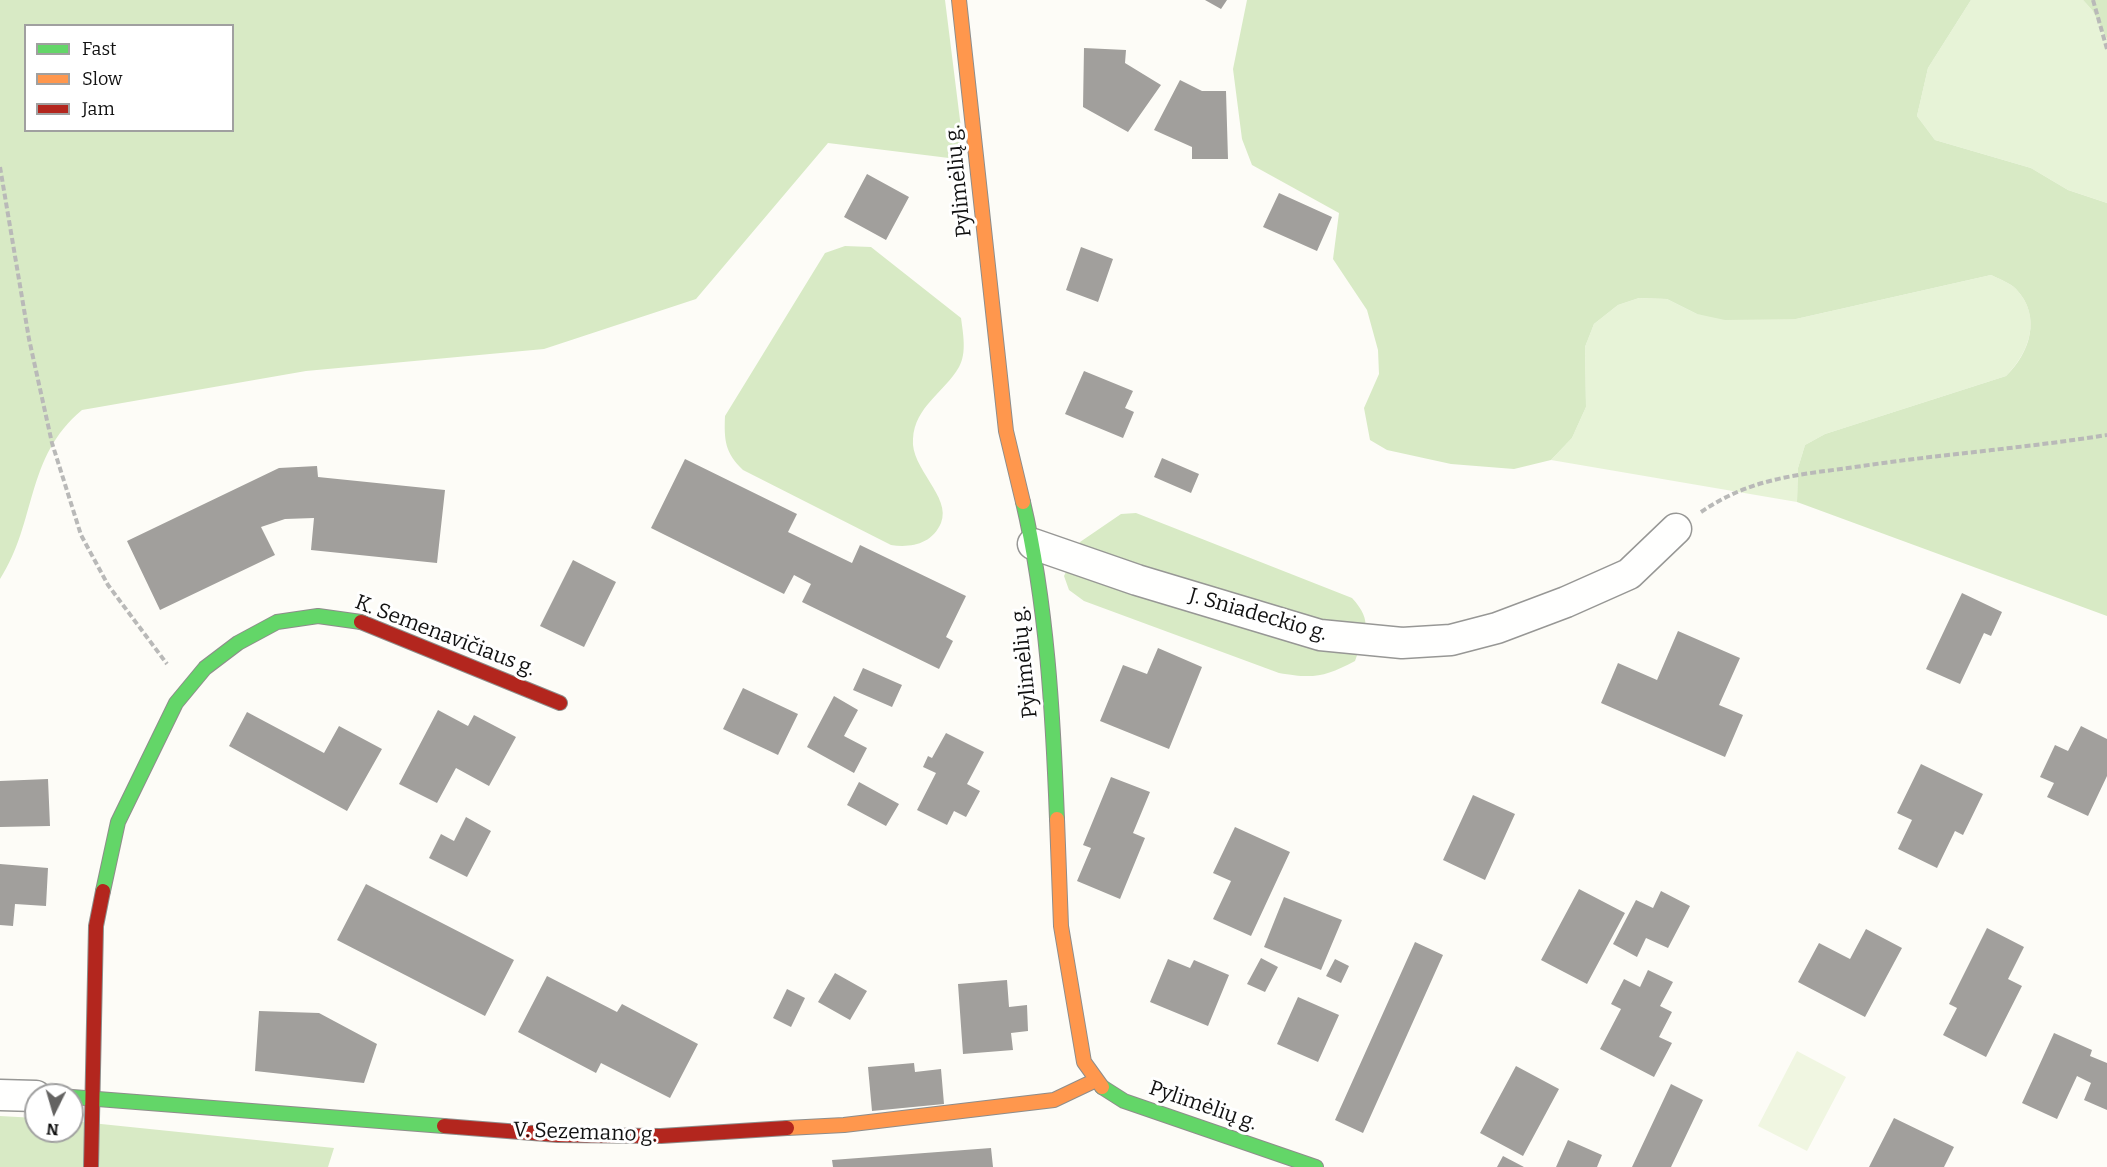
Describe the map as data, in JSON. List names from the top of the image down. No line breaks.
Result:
{"streets":{"street":["Pylimėlių g.","J. Sniadeckio g.","K. Semenavičiaus g.","V. Sezemano g."]},"crossings":[["Pylimėlių g.","J. Sniadeckio g."],["Pylimėlių g.","V. Sezemano g."],["K. Semenavičiaus g.","V. Sezemano g."]],"legend":["Fast","Slow","Jam"],"north":"bottom"}
